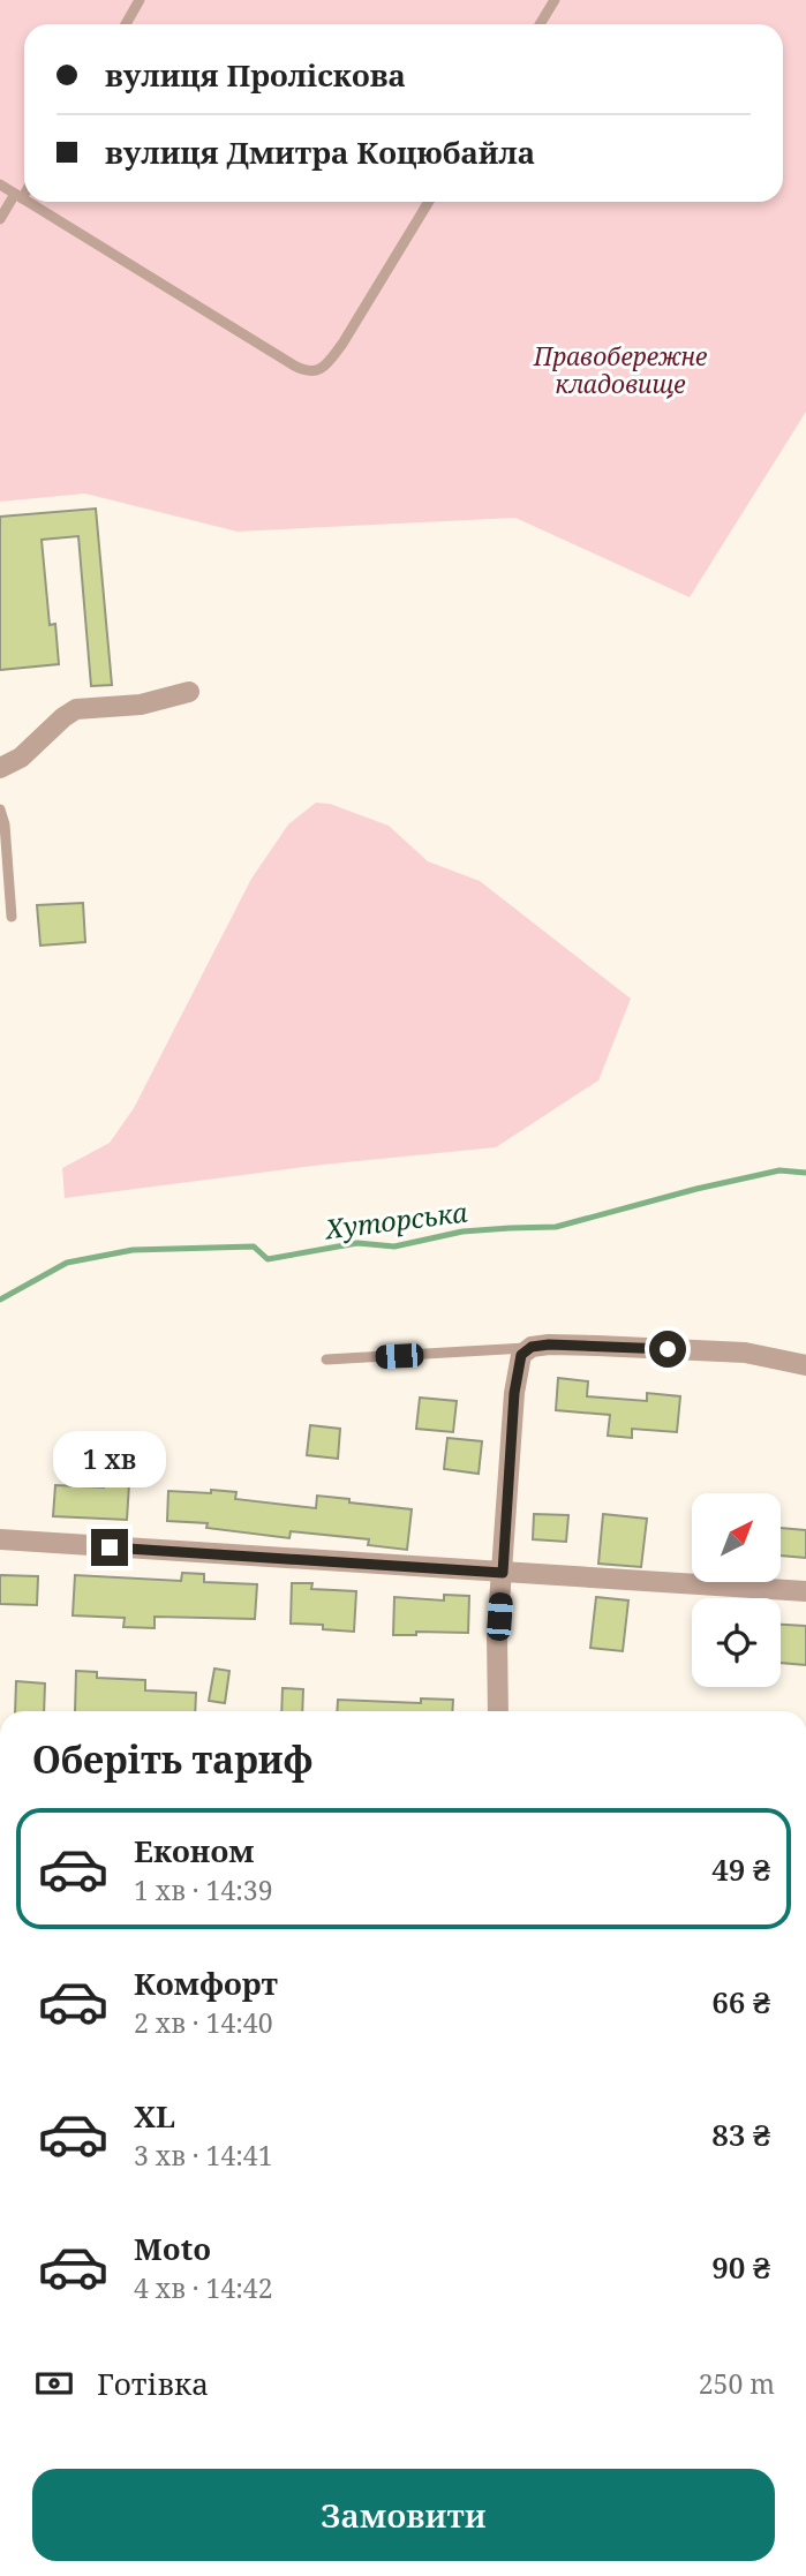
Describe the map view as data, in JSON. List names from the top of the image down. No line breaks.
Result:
{"water":["Хуторська"],"parks":["Правобережне кладовище"],"north":"top right","page":{"banner":["вулиця Проліскова","вулиця Дмитра Коцюбайла"],"bubble":"1 хв","heading":"Оберіть тариф","list":[{"name":"Економ","note":"1 хв · 14:39","value":"49 ₴"},{"name":"Комфорт","note":"2 хв · 14:40","value":"66 ₴"},{"name":"XL","note":"3 хв · 14:41","value":"83 ₴"},{"name":"Moto","note":"4 хв · 14:42","value":"90 ₴"}],"pay":["Готівка","250 m"],"buttons":"Замовити"}}
